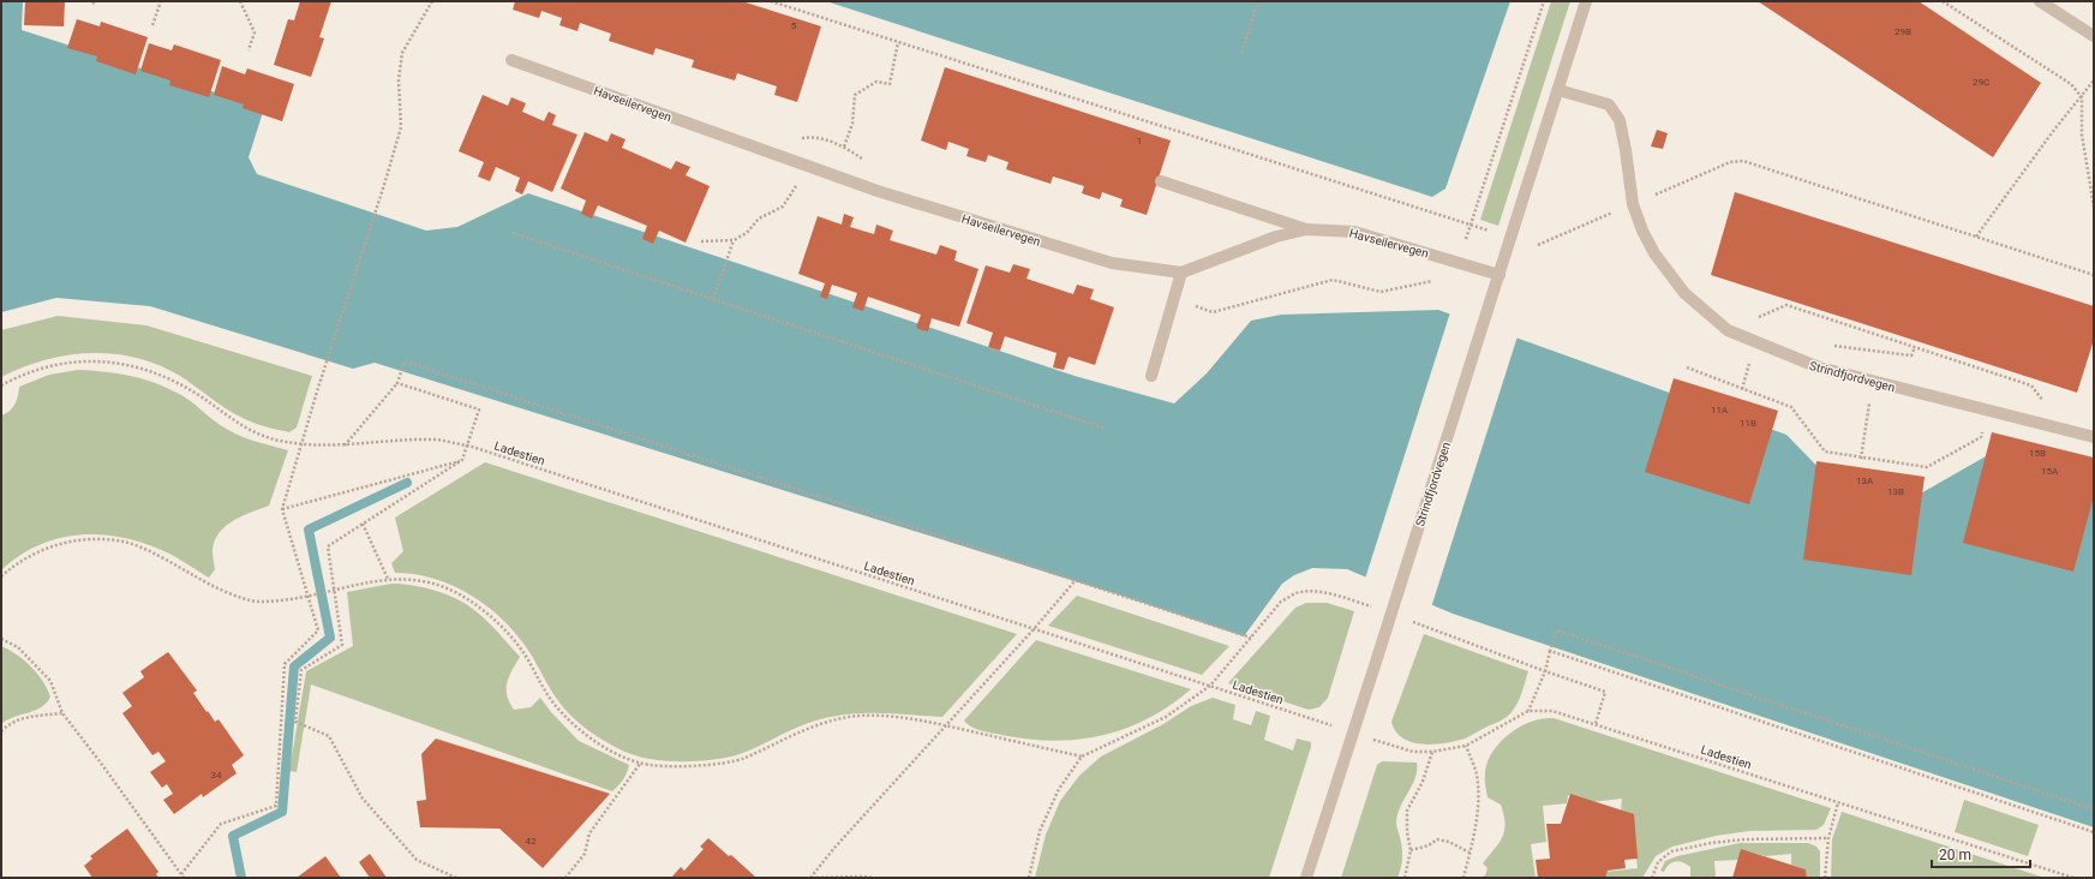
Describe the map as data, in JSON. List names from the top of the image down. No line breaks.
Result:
{"streets":{"street":["Havseilervegen","Strindfjordvegen"],"path":["Ladestien"]},"crossings":[["Havseilervegen","Strindfjordvegen"]],"house_numbers":["5","29B","29C","1","11A","11B","15B","15A","13A","13B","34","42"],"scale_bar":"20 m"}
